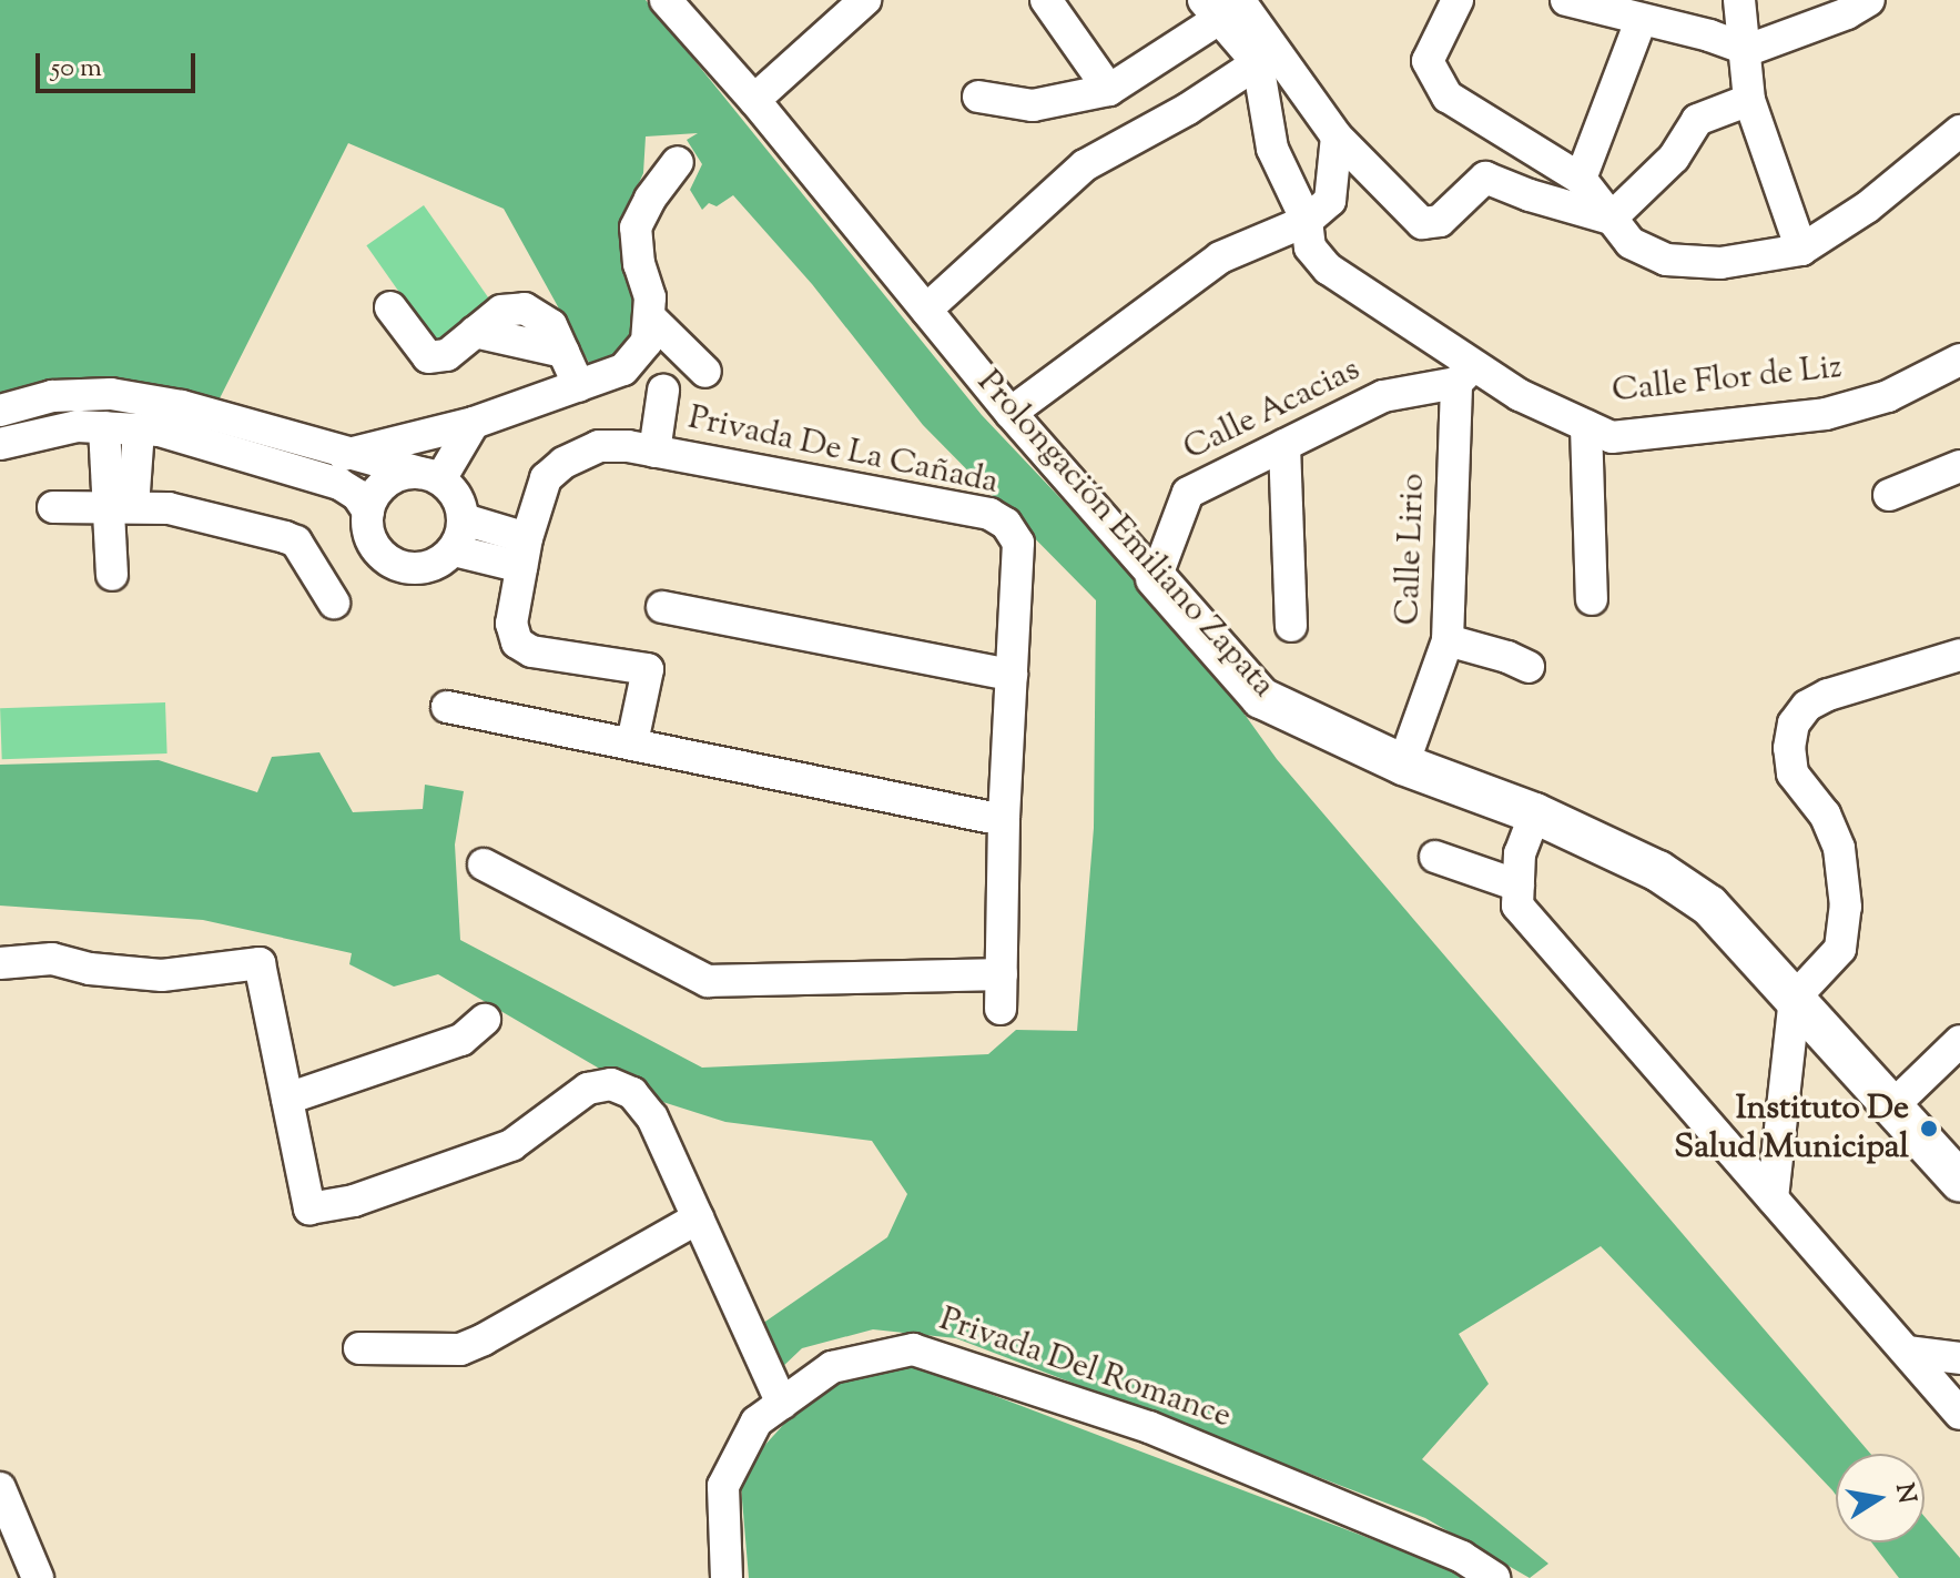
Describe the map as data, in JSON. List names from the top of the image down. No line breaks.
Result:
{"streets":{"main road":["Prolongación Emiliano Zapata"],"street":["Calle Flor de Liz","Calle Acacias","Privada De La Cañada","Calle Lirio","Privada Del Romance"]},"crossings":[["Calle Flor de Liz","Calle Acacias"],["Calle Flor de Liz","Calle Lirio"],["Calle Acacias","Prolongación Emiliano Zapata"],["Calle Acacias","Calle Lirio"],["Prolongación Emiliano Zapata","Calle Lirio"]],"places":["Instituto De Salud Municipal"],"scale_bar":"50 m","north":"right"}
